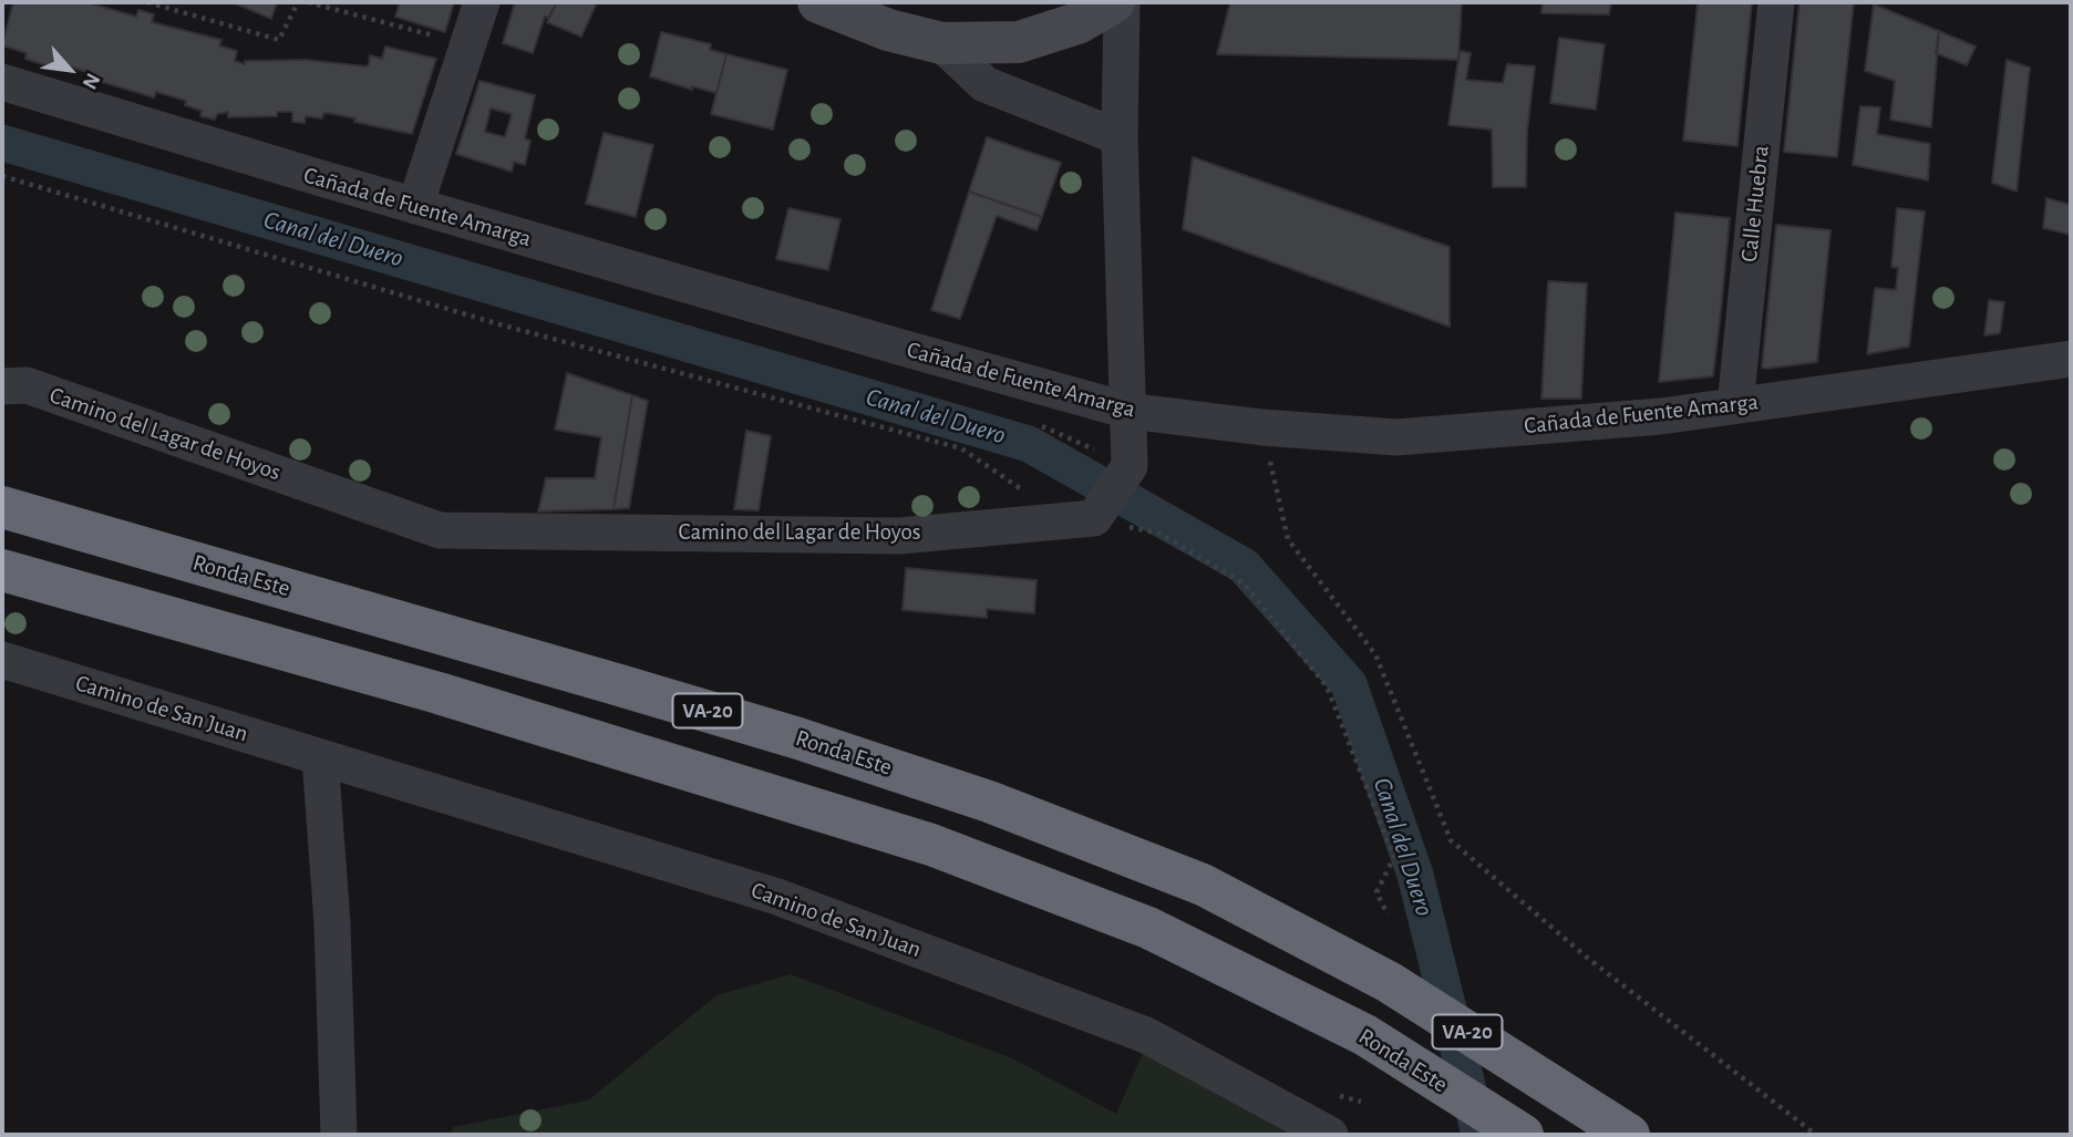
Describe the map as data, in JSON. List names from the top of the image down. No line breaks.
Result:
{"streets":{"highway":["Ronda Este","VA-20"],"street":["Calle Huebra","Cañada de Fuente Amarga","Camino del Lagar de Hoyos","Camino de San Juan"]},"crossings":[["Calle Huebra","Cañada de Fuente Amarga"]],"water":["Canal del Duero"],"north":"bottom right"}
